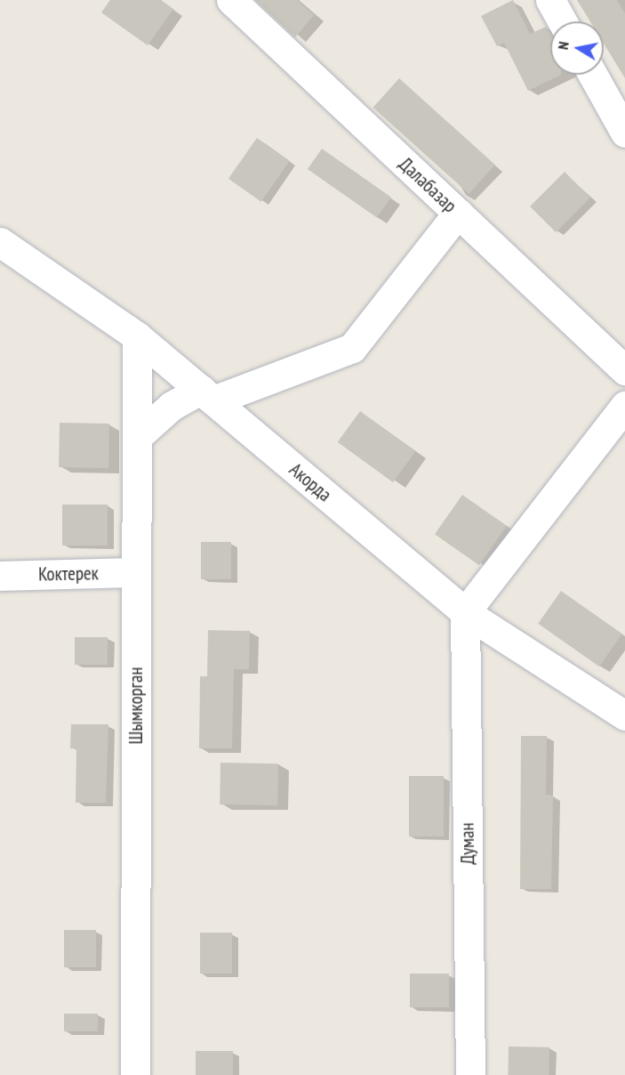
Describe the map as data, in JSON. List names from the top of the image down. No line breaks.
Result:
{"streets":{"street":["Далабазар","Акорда","Коктерек","Шымкорган","Думан"]},"crossings":[["Акорда","Шымкорган"],["Акорда","Думан"],["Коктерек","Шымкорган"]],"north":"left"}
